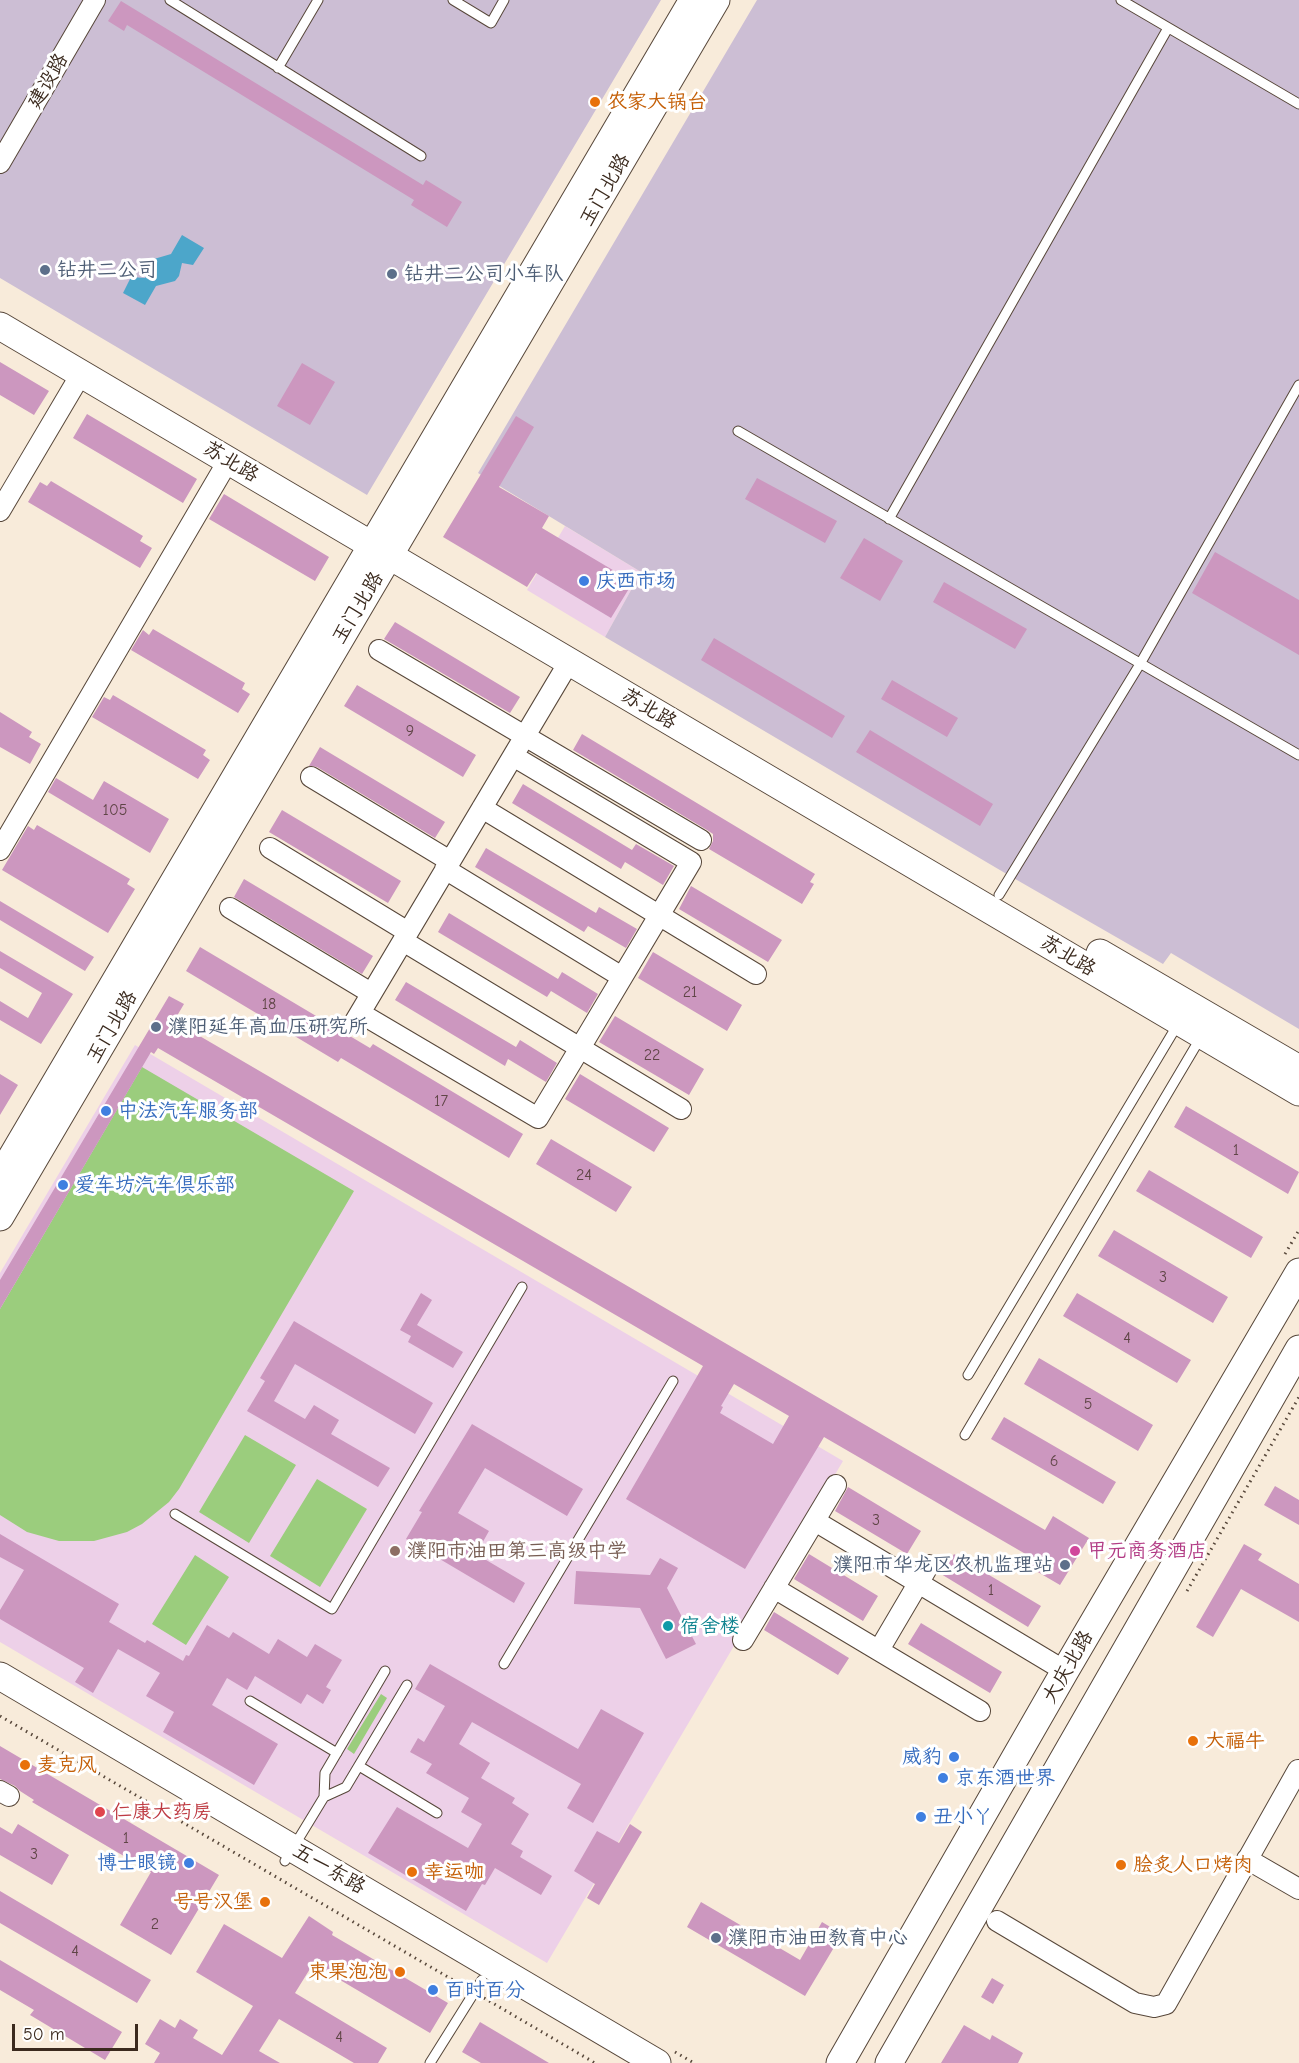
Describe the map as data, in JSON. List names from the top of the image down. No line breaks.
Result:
{"streets":{"street":["建设路","玉门北路","苏北路","大庆北路","五一东路"]},"crossings":[["玉门北路","苏北路"]],"places":["农家大锅台","钻井二公司","钻井二公司小车队","庆西市场","濮阳延年高血压研究所","中法汽车服务部","爱车坊汽车俱乐部","濮阳市油田第三高级中学","甲元商务酒店","濮阳市华龙区农机监理站","宿舍楼","大福牛","威豹","麦克风","京东酒世界","仁康大药房","丑小丫","博士眼镜","脍炙人口烤肉","幸运咖","号号汉堡","濮阳市油田教育中心","束果泡泡","百时百分"],"house_numbers":["9","105","21","18","22","17","1","24","3","4","5","6","3","1","1","3","2","4","4"],"scale_bar":"50 m"}
